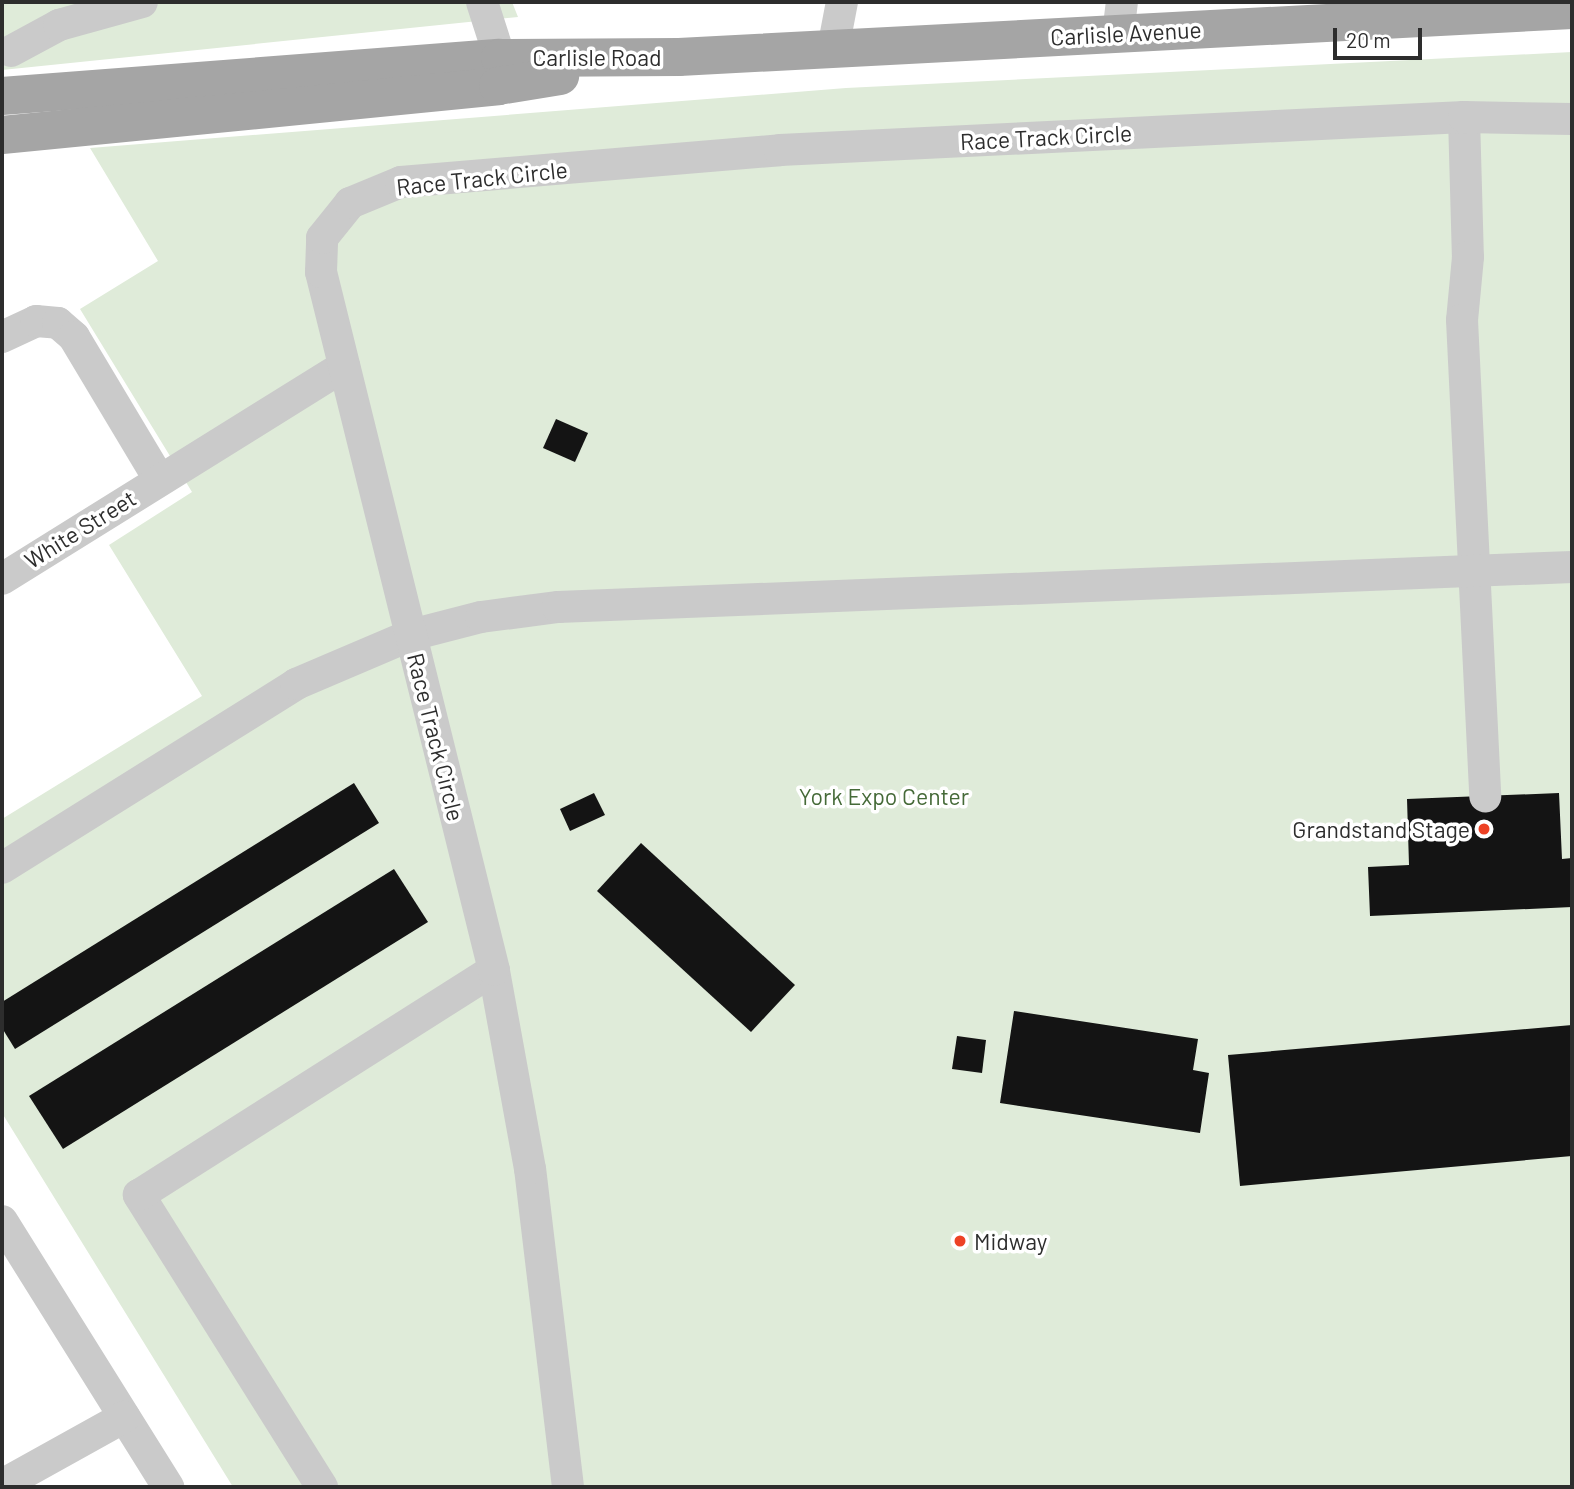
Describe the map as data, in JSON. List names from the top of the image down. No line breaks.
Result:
{"streets":{"main road":["Carlisle Avenue","Carlisle Road"],"street":["Race Track Circle","White Street"]},"crossings":[["Carlisle Avenue","Carlisle Road"],["Race Track Circle","White Street"]],"parks":["York Expo Center"],"places":["Grandstand Stage","Midway"],"scale_bar":"20 m"}
